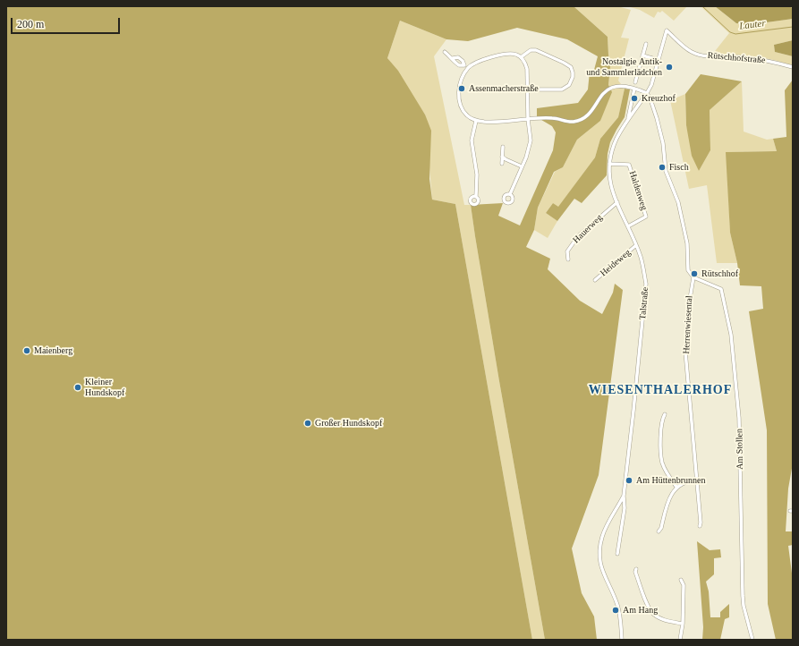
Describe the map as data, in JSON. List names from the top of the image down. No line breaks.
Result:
{"streets":{"street":["Rütschhofstraße","Haldenweg","Hauerweg","Heideweg","Talstraße","Herrenwiesental","Am Stollen"]},"crossings":[["Rütschhofstraße","Talstraße"],["Haldenweg","Talstraße"],["Hauerweg","Talstraße"],["Heideweg","Talstraße"],["Herrenwiesental","Am Stollen"]],"districts":["WIESENTHALERHOF"],"water":["Lauter"],"places":["Nostalgie Antik- und Sammlerlädchen","Assenmacherstraße","Kreuzhof","Fisch","Rütschhof","Maienberg","Kleiner Hundskopf","Großer Hundskopf","Am Hüttenbrunnen","Am Hang"],"scale_bar":"200 m"}
